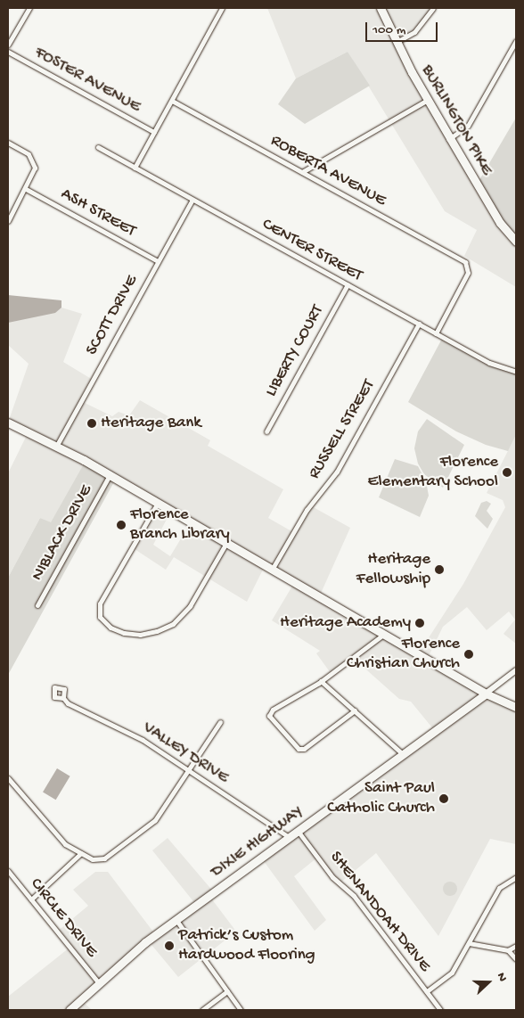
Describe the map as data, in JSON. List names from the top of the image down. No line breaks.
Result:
{"streets":{"main road":["BURLINGTON PIKE","DIXIE HIGHWAY"],"street":["FOSTER AVENUE","ROBERTA AVENUE","ASH STREET","CENTER STREET","SCOTT DRIVE","LIBERTY COURT","RUSSELL STREET","NIBLACK DRIVE","VALLEY DRIVE","SHENANDOAH DRIVE","CIRCLE DRIVE"]},"crossings":[["ROBERTA AVENUE","CENTER STREET"],["ASH STREET","SCOTT DRIVE"],["CENTER STREET","SCOTT DRIVE"],["CENTER STREET","LIBERTY COURT"],["CENTER STREET","RUSSELL STREET"],["VALLEY DRIVE","DIXIE HIGHWAY"],["DIXIE HIGHWAY","SHENANDOAH DRIVE"],["DIXIE HIGHWAY","CIRCLE DRIVE"]],"places":["Heritage Bank","Florence Elementary School","Florence Branch Library","Heritage Fellowship","Heritage Academy","Florence Christian Church","Saint Paul Catholic Church","Patrick’s Custom Hardwood Flooring"],"scale_bar":"100 m","north":"right"}
